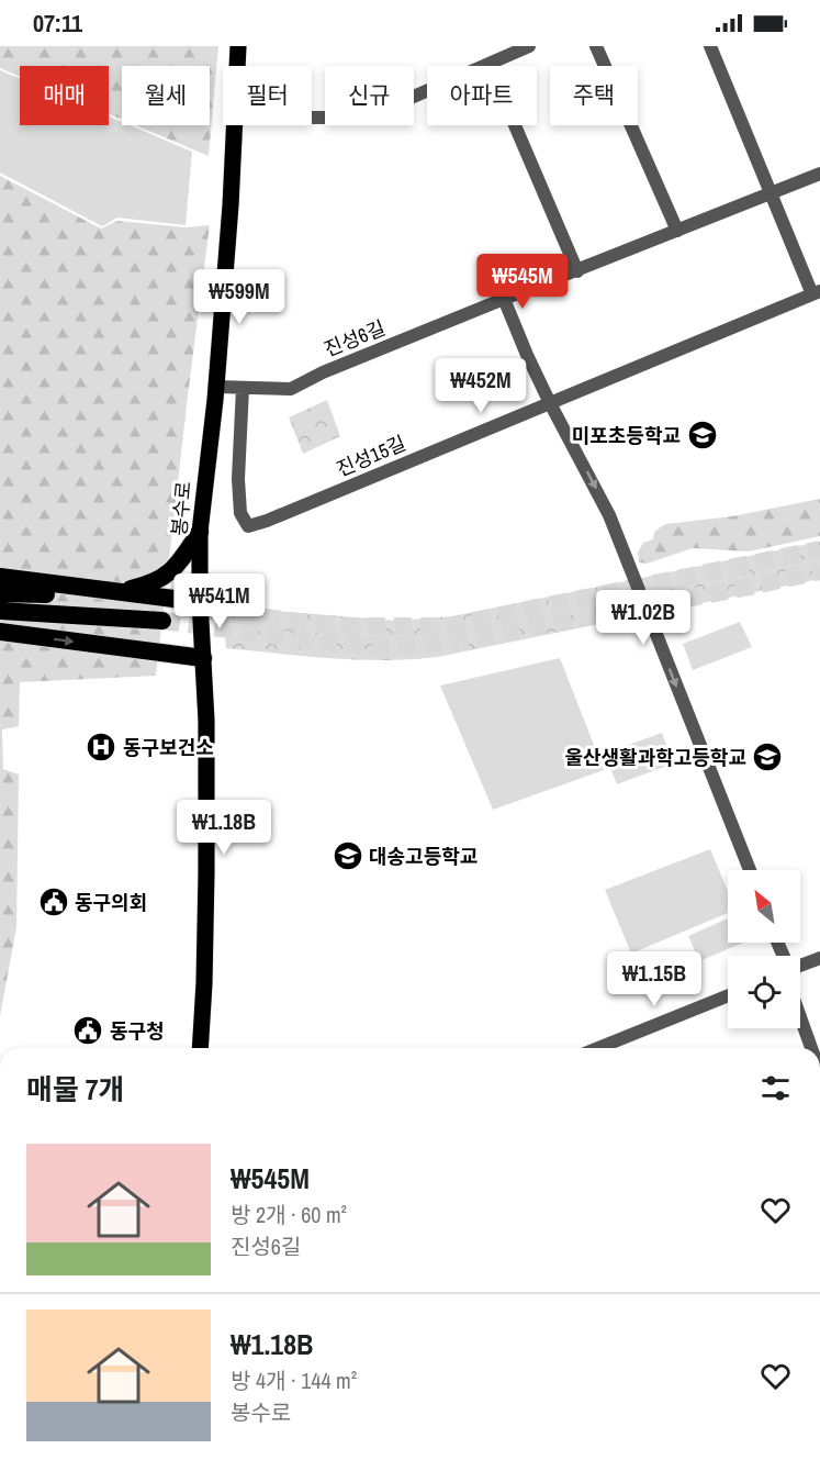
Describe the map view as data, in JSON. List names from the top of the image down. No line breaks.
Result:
{"streets":{"main road":["봉수로"],"street":["진성6길","진성15길"]},"crossings":[["진성6길","진성15길"],["진성6길","봉수로"]],"places":{"school or university":["미포초등학교","울산생활과학고등학교","대송고등학교"],"hospital":["동구보건소"],"public building":["동구의회","동구청"]},"north":"top left","page":{"status":"07:11","chip":["매매","월세","필터","신규","아파트","주택"],"price":["₩545M","₩599M","₩452M","₩541M","₩1.02B","₩1.18B","₩1.15B"],"heading":"매물 7개","list":[{"name":"₩545M","note":"방 2개 · 60 m² · 진성6길"},{"name":"₩1.18B","note":"방 4개 · 144 m² · 봉수로"}]}}
